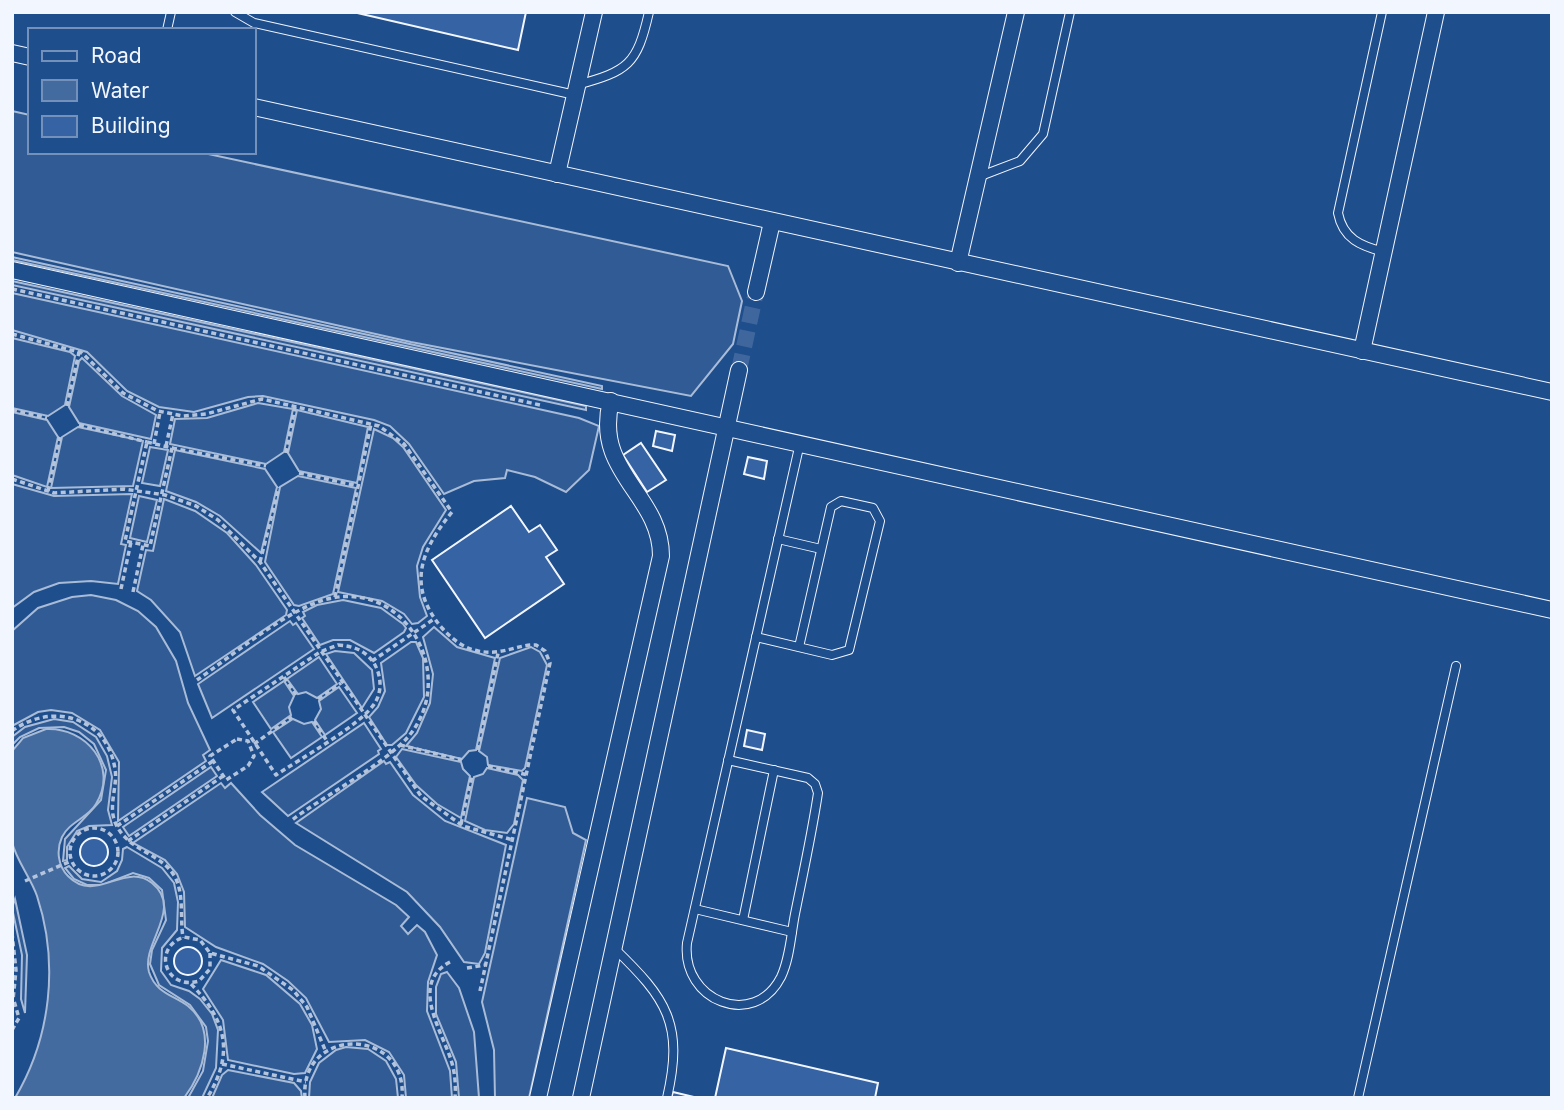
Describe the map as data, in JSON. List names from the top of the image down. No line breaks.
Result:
{"legend":["Road","Water","Building"]}
